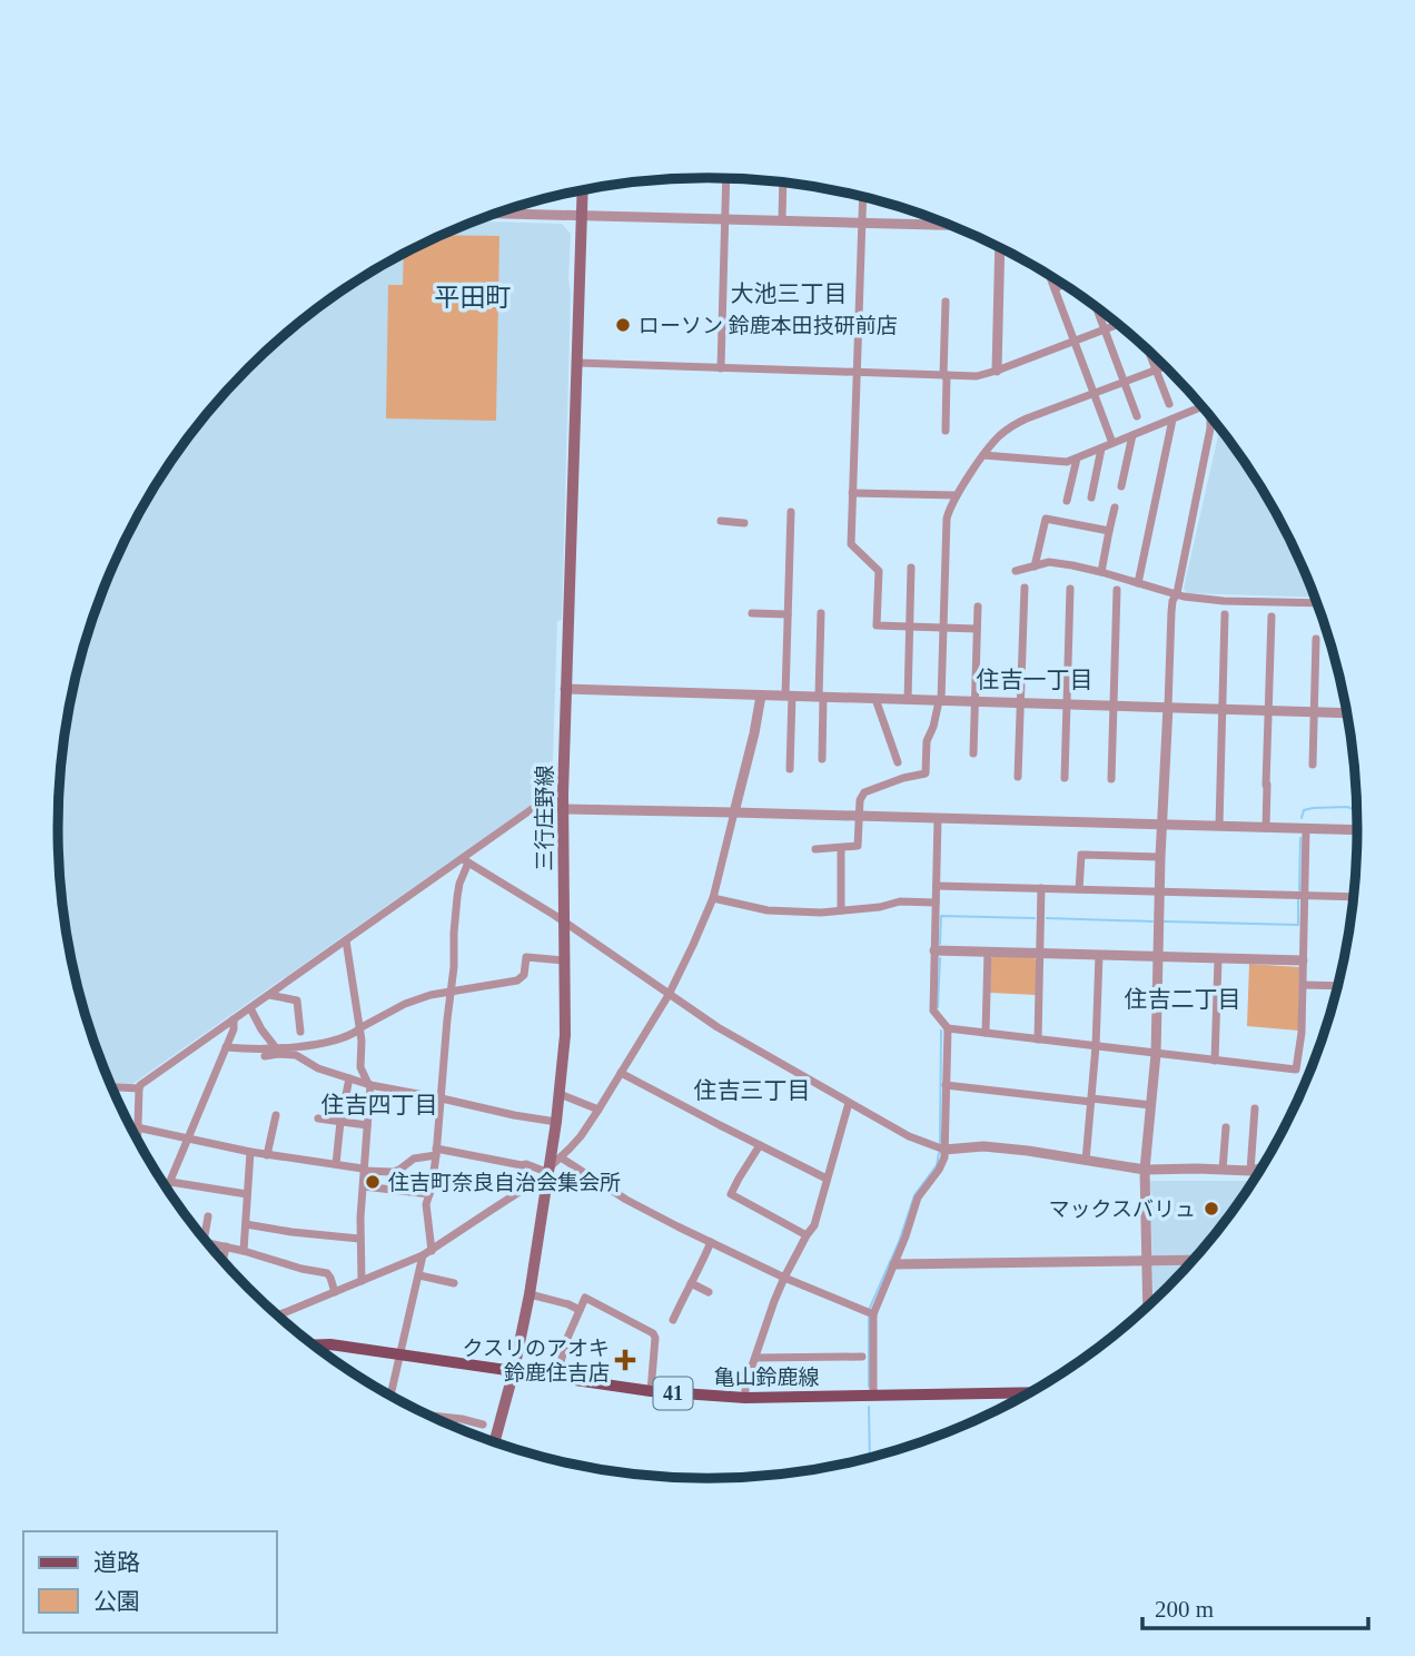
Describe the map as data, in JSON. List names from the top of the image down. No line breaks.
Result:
{"streets":{"main road":["三行庄野線","亀山鈴鹿線","41"]},"crossings":[["三行庄野線","亀山鈴鹿線"]],"districts":["大池三丁目","平田町","住吉一丁目","住吉二丁目","住吉三丁目","住吉四丁目"],"places":{"other":["ローソン 鈴鹿本田技研前店","住吉町奈良自治会集会所","マックスバリュ"],"health":["クスリのアオキ 鈴鹿住吉店"]},"legend":["道路","公園"],"scale_bar":"200 m"}
